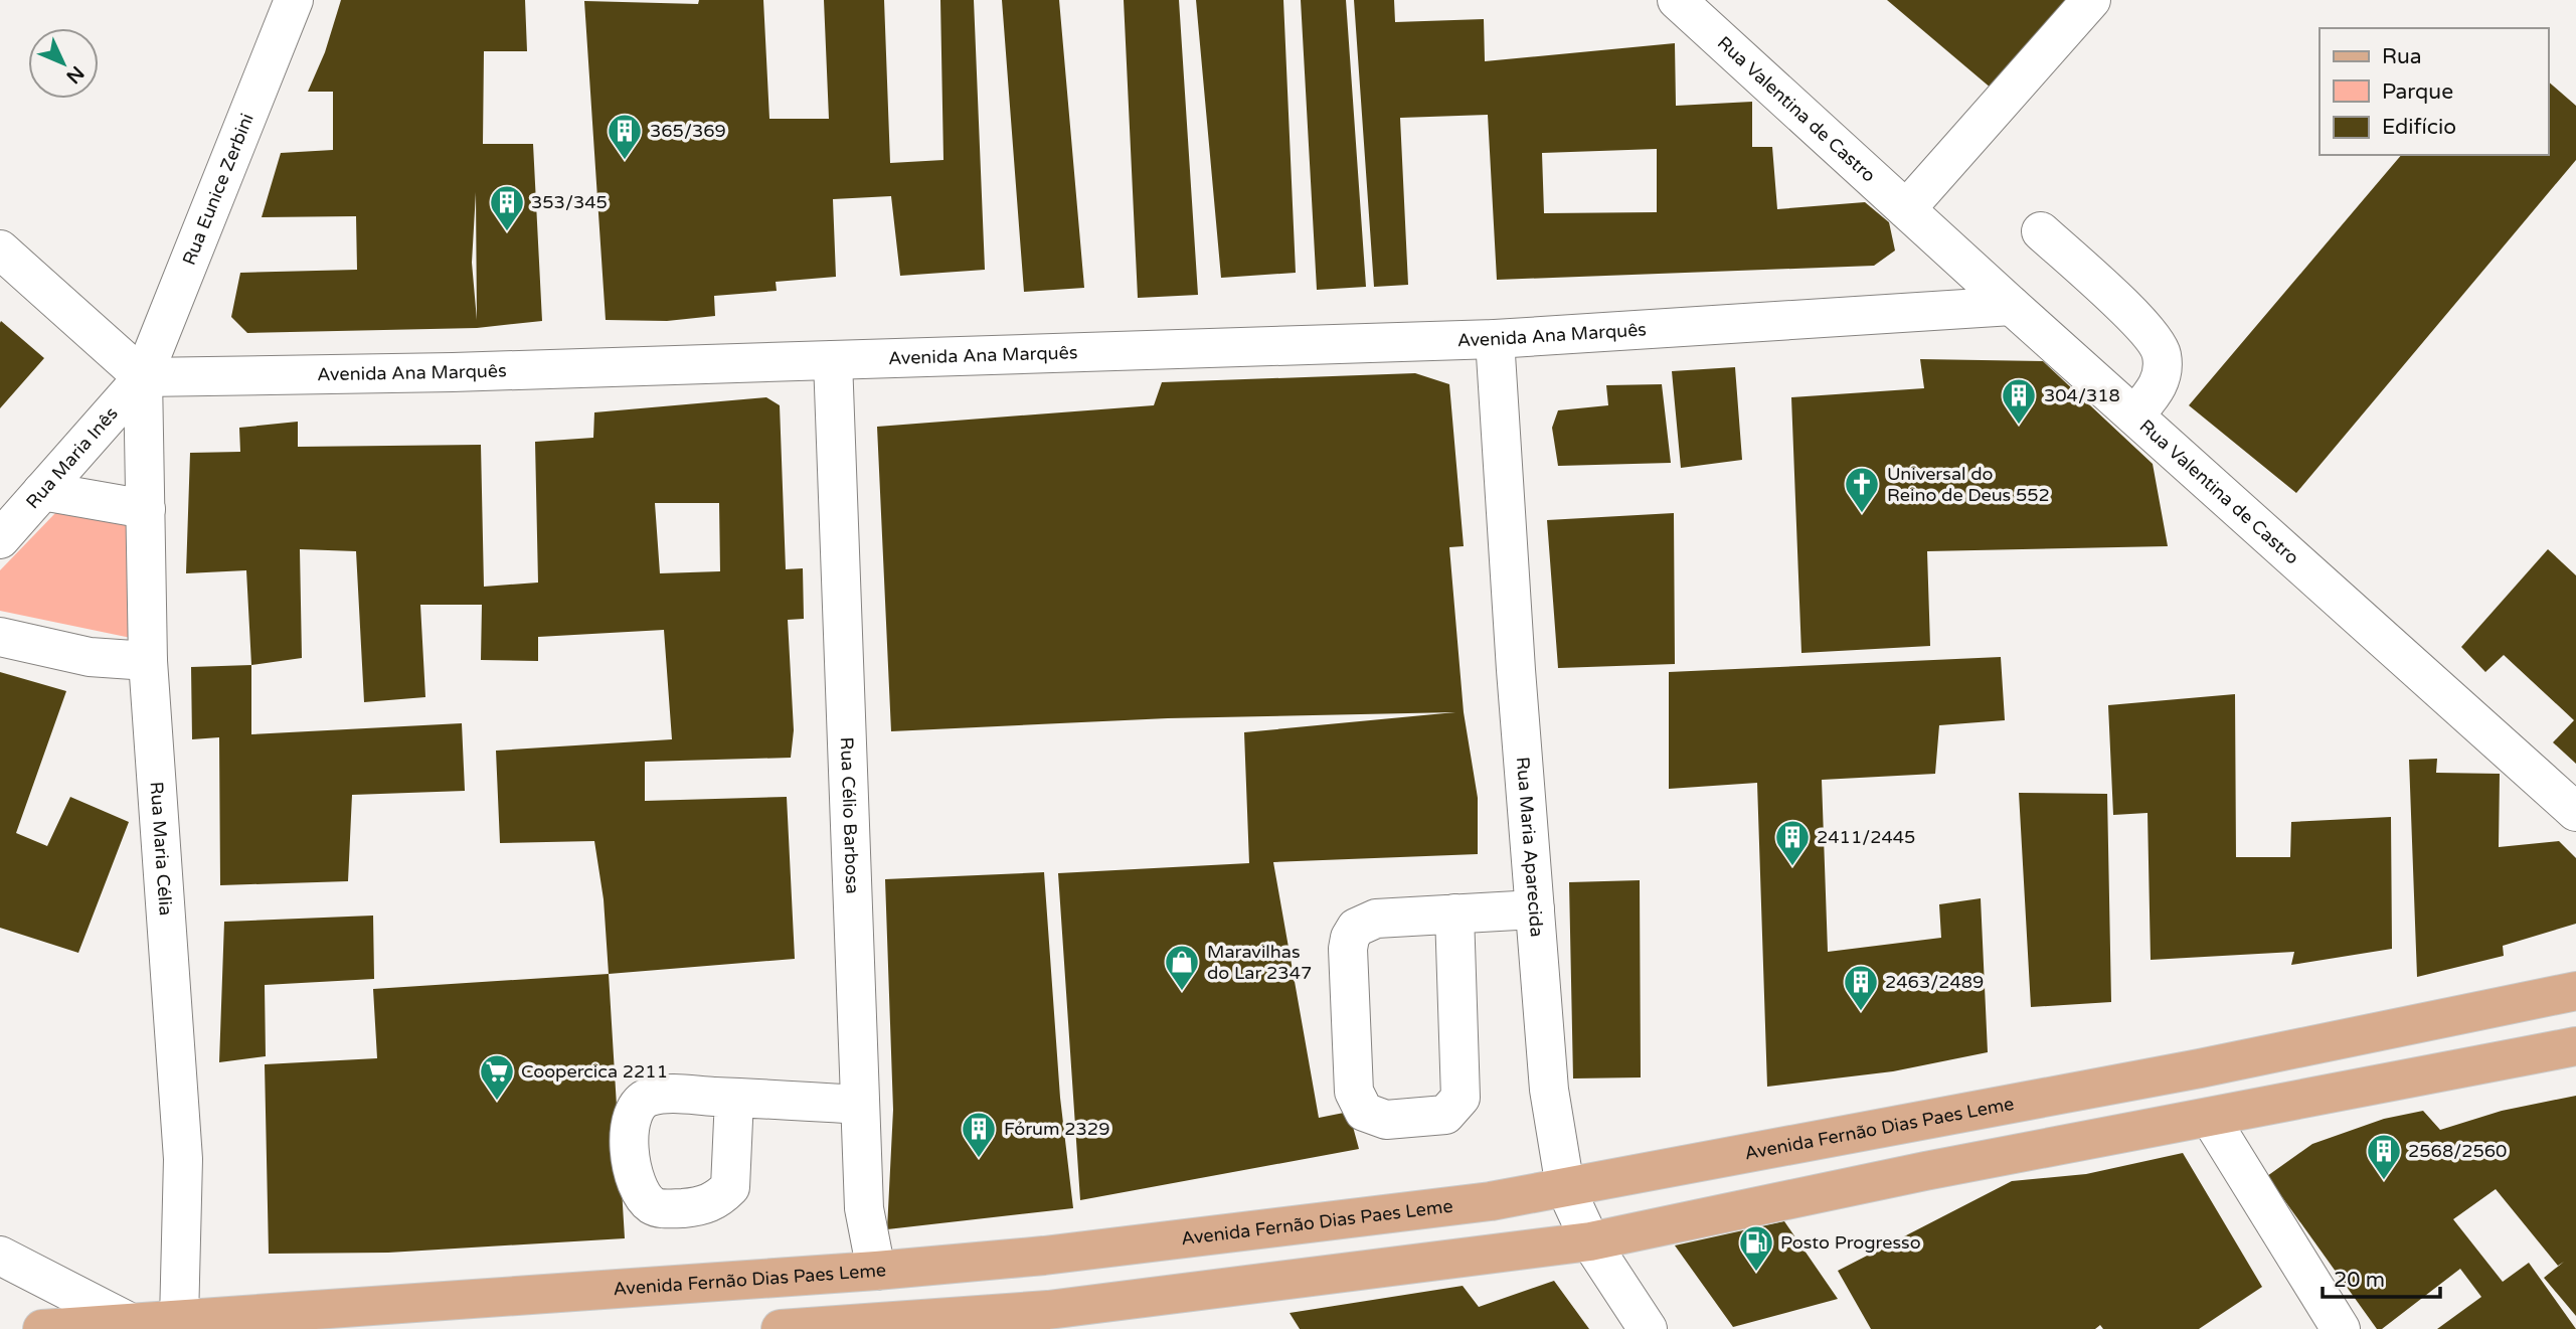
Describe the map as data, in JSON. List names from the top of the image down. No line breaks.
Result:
{"streets":{"main road":["Avenida Fernão Dias Paes Leme"],"street":["Rua Valentina de Castro","Rua Eunice Zerbini","Avenida Ana Marquês","Rua Maria Inês","Rua Célio Barbosa","Rua Maria Aparecida","Rua Maria Célia"]},"crossings":[["Rua Valentina de Castro","Avenida Ana Marquês"],["Rua Eunice Zerbini","Avenida Ana Marquês"],["Rua Eunice Zerbini","Rua Maria Inês"],["Rua Eunice Zerbini","Rua Maria Célia"],["Avenida Ana Marquês","Rua Maria Inês"],["Avenida Ana Marquês","Rua Célio Barbosa"],["Avenida Ana Marquês","Rua Maria Aparecida"],["Avenida Ana Marquês","Rua Maria Célia"],["Rua Maria Inês","Rua Maria Célia"],["Rua Célio Barbosa","Avenida Fernão Dias Paes Leme"],["Rua Maria Aparecida","Avenida Fernão Dias Paes Leme"],["Rua Maria Célia","Avenida Fernão Dias Paes Leme"]],"places":{"building":["365/369","353/345","304/318","2411/2445","2463/2489","Fórum 2329","2568/2560"],"church":["Universal do Reino de Deus 552"],"shop":["Maravilhas do Lar 2347"],"supermarket":["Coopercica 2211"],"fuel station":["Posto Progresso"]},"legend":["Rua","Parque","Edifício"],"scale_bar":"20 m","north":"bottom right"}
